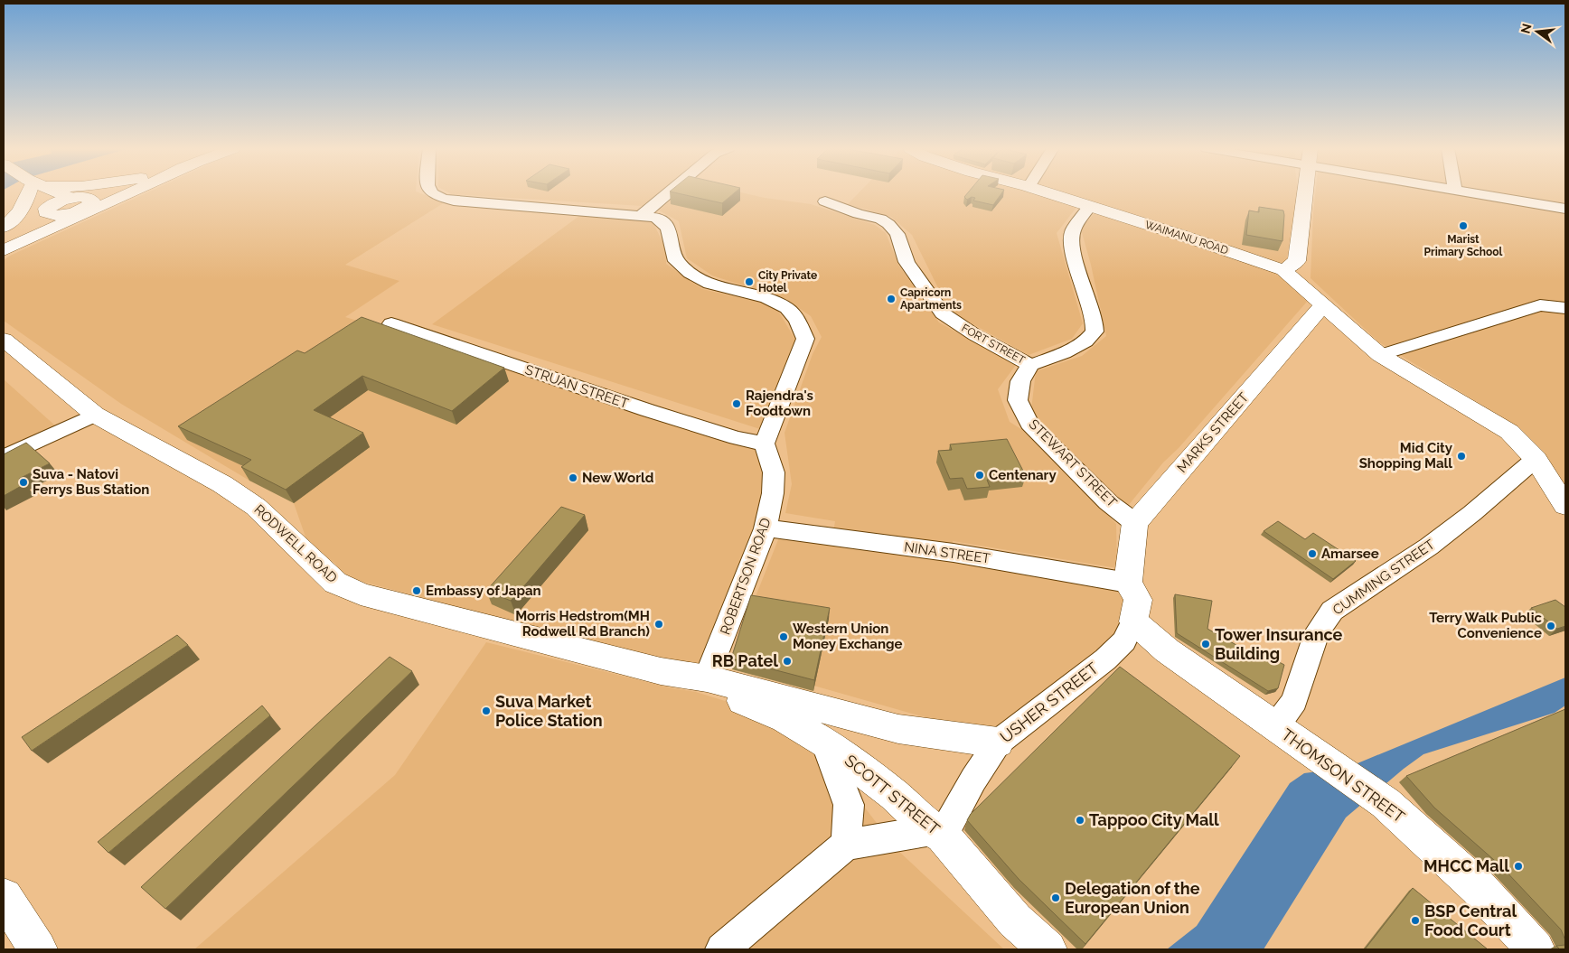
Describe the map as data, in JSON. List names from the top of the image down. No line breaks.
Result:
{"streets":{"main road":["WAIMANU ROAD","MARKS STREET","RODWELL ROAD","THOMSON STREET","SCOTT STREET"],"street":["FORT STREET","STRUAN STREET","STEWART STREET","NINA STREET","ROBERTSON ROAD","CUMMING STREET","USHER STREET"]},"crossings":[["FORT STREET","STEWART STREET"],["STRUAN STREET","ROBERTSON ROAD"],["MARKS STREET","STEWART STREET"],["RODWELL ROAD","ROBERTSON ROAD"],["RODWELL ROAD","USHER STREET"],["RODWELL ROAD","SCOTT STREET"],["NINA STREET","ROBERTSON ROAD"],["ROBERTSON ROAD","SCOTT STREET"],["CUMMING STREET","THOMSON STREET"],["USHER STREET","THOMSON STREET"],["USHER STREET","SCOTT STREET"]],"places":["Marist Primary School","City Private Hotel","Capricorn Apartments","Rajendra's Foodtown","Mid City Shopping Mall","Centenary","New World","Suva - Natovi Ferrys Bus Station","Amarsee","Embassy of Japan","Morris Hedstrom(MH Rodwell Rd Branch)","Terry Walk Public Convenience","Western Union Money Exchange","Tower Insurance Building","RB Patel","Suva Market Police Station","Tappoo City Mall","MHCC Mall","Delegation of the European Union","BSP Central Food Court"],"north":"left"}
